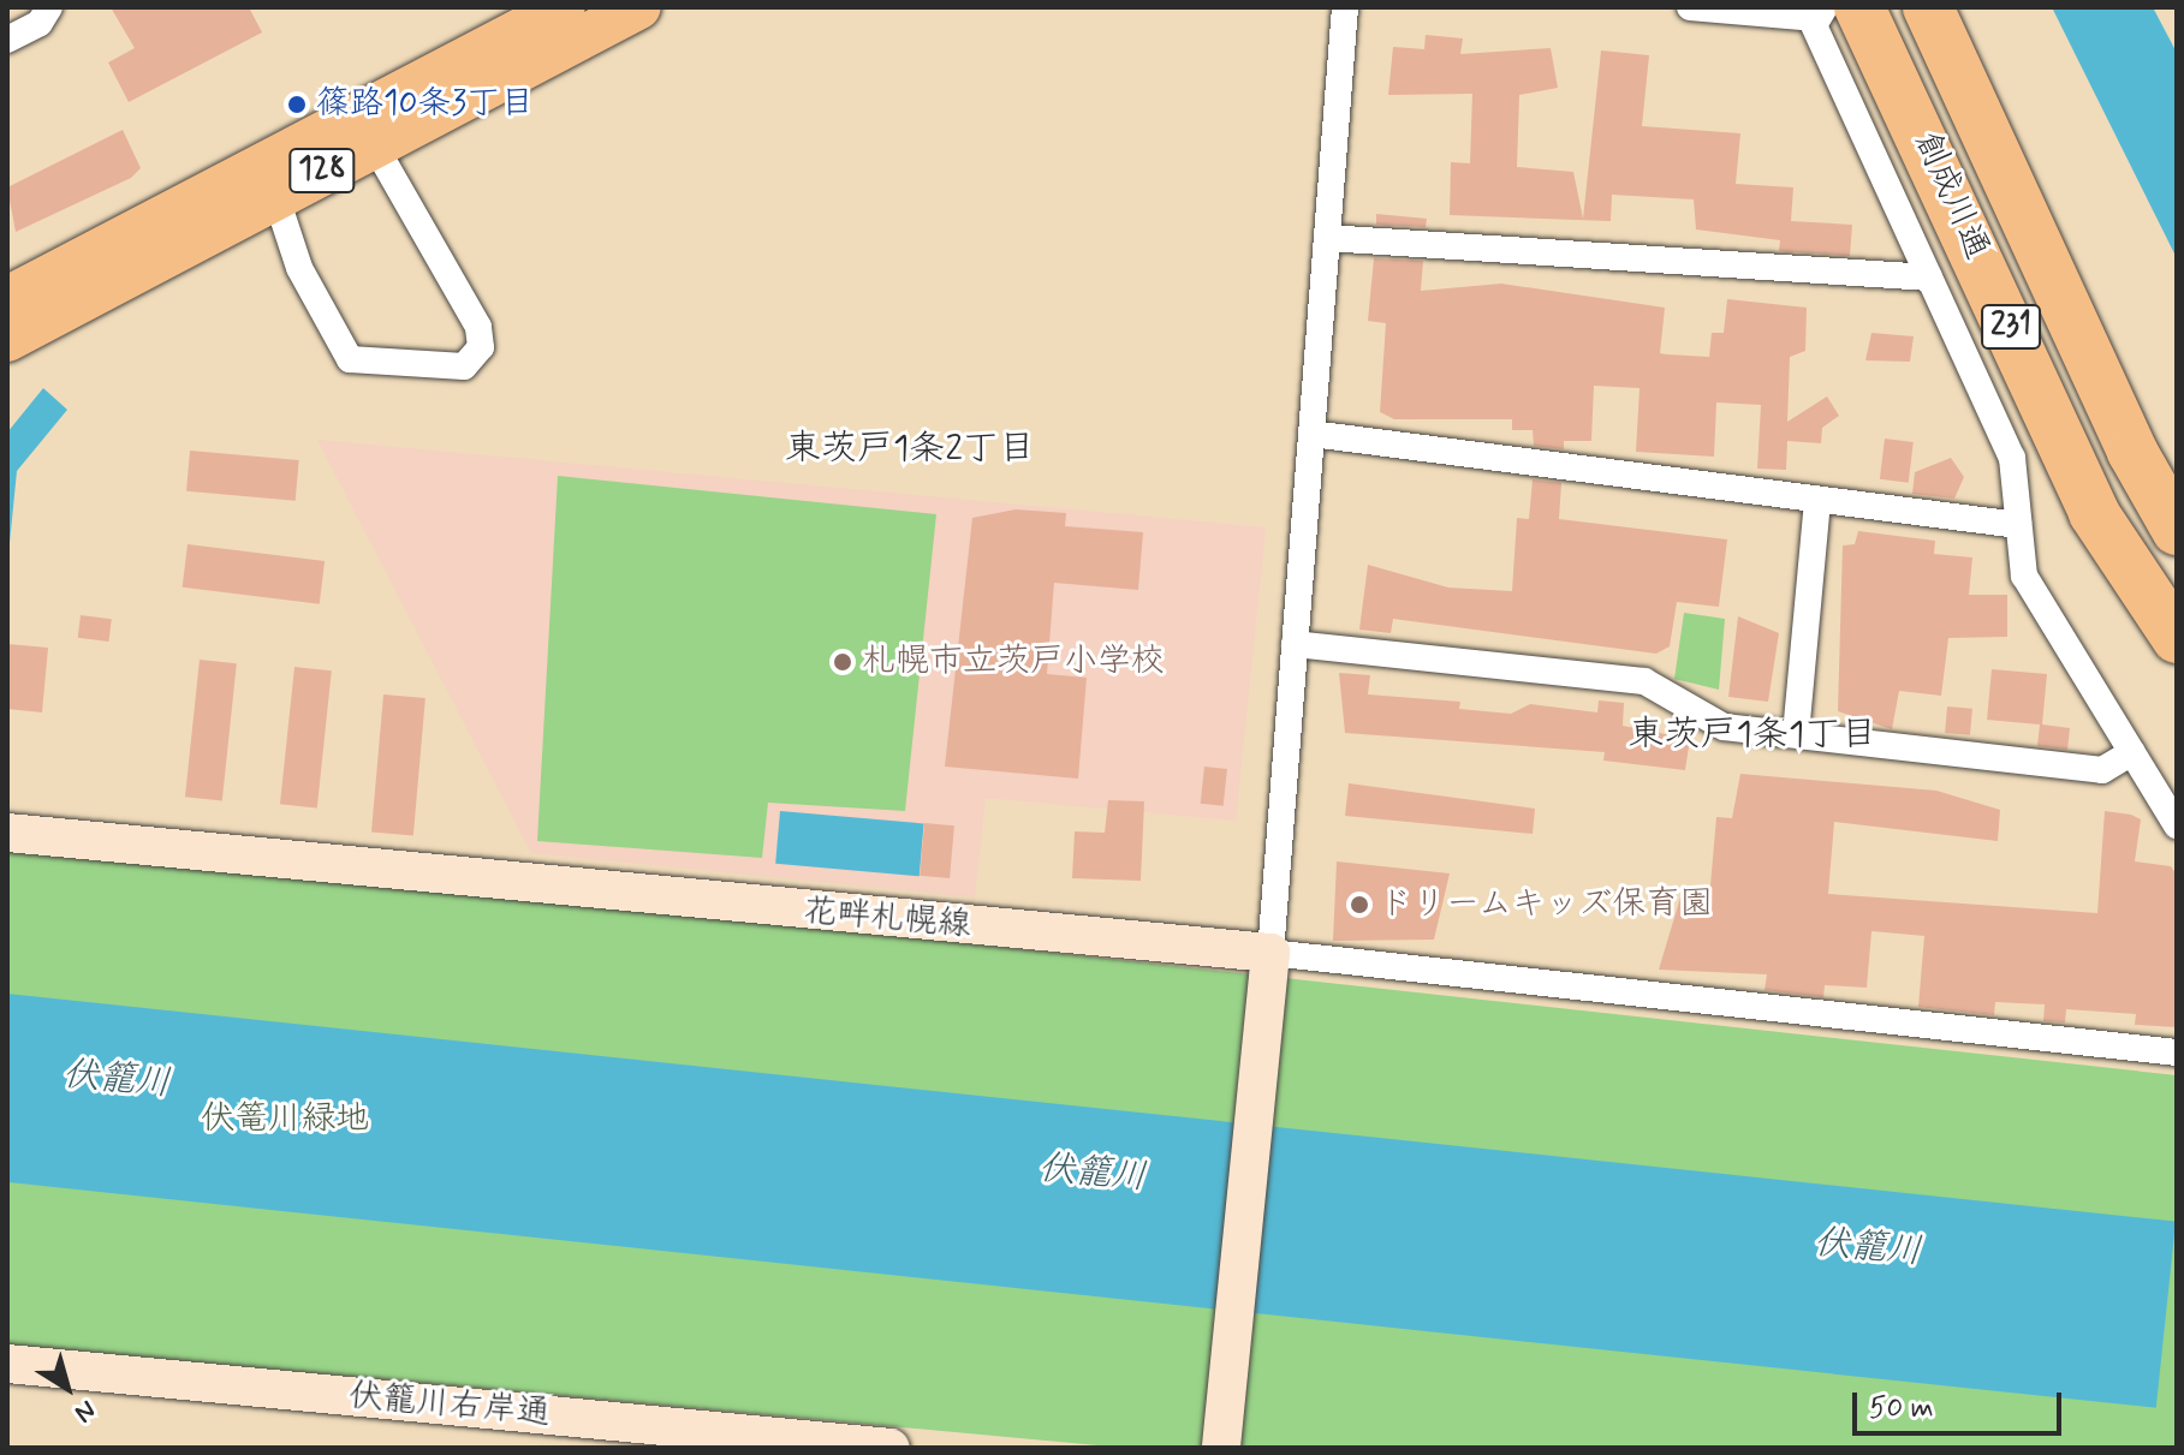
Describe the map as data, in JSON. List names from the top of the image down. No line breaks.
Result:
{"streets":{"highway":["創成川通","231"],"main road":["128","花畔札幌線","伏籠川右岸通"]},"districts":["東茨戸1条2丁目","東茨戸1条1丁目"],"water":["伏籠川"],"parks":["伏篭川緑地"],"places":["篠路10条3丁目","札幌市立茨戸小学校","ドリームキッズ保育園"],"scale_bar":"50 m","north":"bottom right"}
